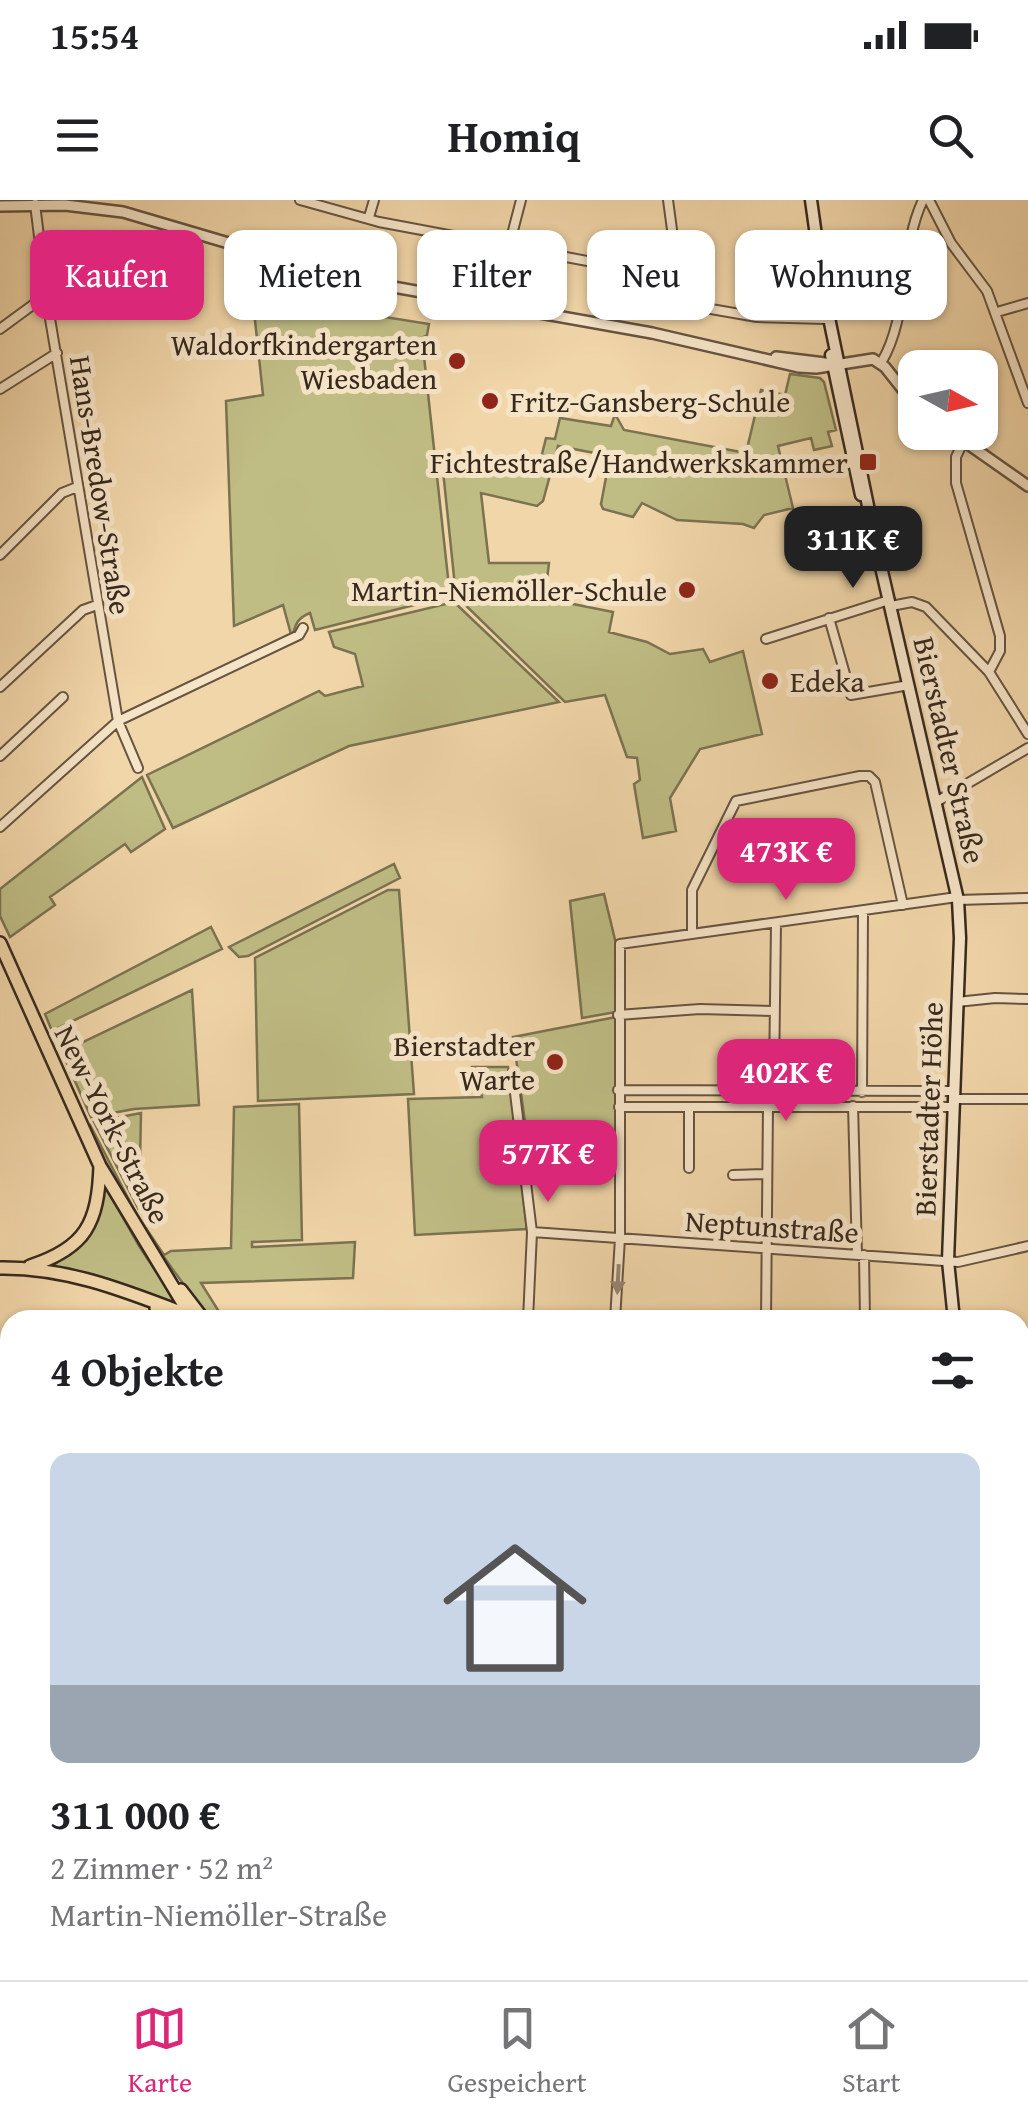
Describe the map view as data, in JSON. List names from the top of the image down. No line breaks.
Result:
{"streets":{"main road":["Bierstadter Straße","Bierstadter Höhe","New-York-Straße"],"street":["Hans-Bredow-Straße","Neptunstraße"]},"crossings":[["Bierstadter Straße","Bierstadter Höhe"],["Bierstadter Höhe","Neptunstraße"]],"places":{"other":["Waldorfkindergarten Wiesbaden","Fritz-Gansberg-Schule","Martin-Niemöller-Schule","Edeka","Bierstadter Warte"],"transit":["Fichtestraße/Handwerkskammer"]},"north":"right","page":{"status":"15:54","header":"Homiq","chip":["Kaufen","Mieten","Filter","Neu","Wohnung"],"price":["311K €","473K €","402K €","577K €"],"heading":"4 Objekte","list":[{"name":"311 000 €","note":"2 Zimmer · 52 m² · Martin-Niemöller-Straße"}],"tabs":["Karte","Gespeichert","Start"]}}
